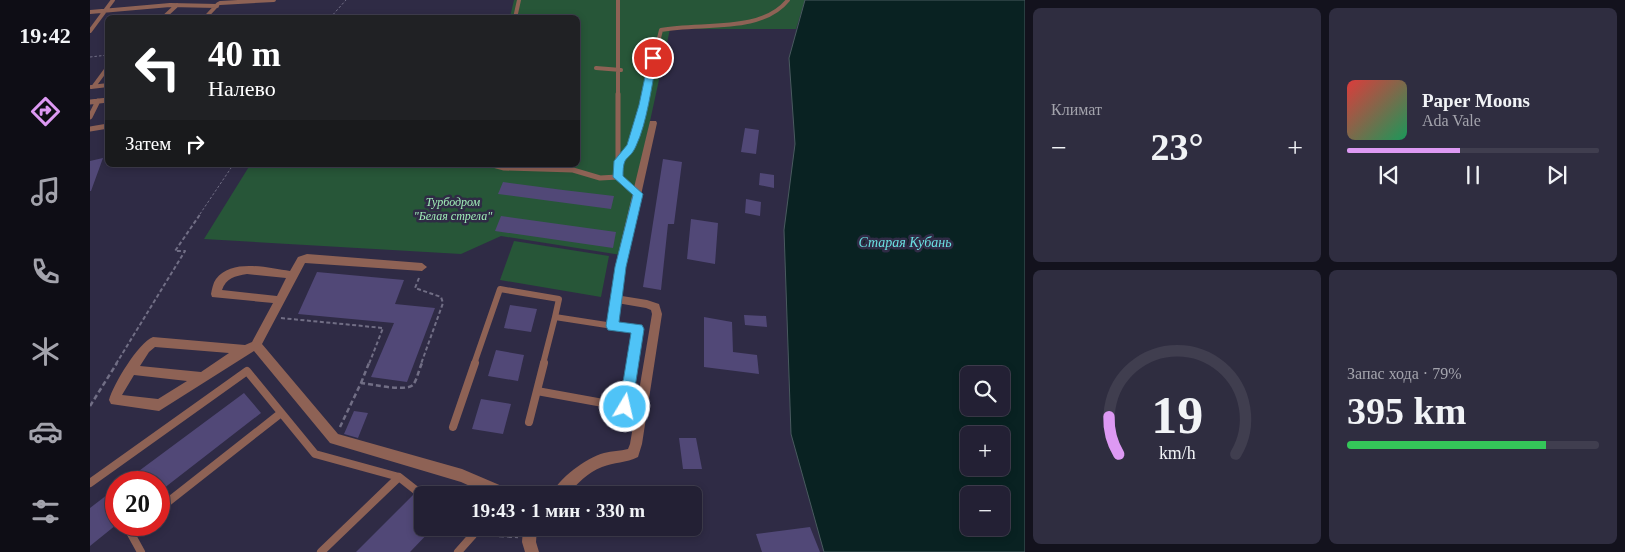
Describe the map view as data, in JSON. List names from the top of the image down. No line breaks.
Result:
{"water":["Старая Кубань"],"parks":["Турбодром \"Белая стрела\""],"page":{"tabs":"19:42","tile":["Климат",["Запас хода · 79%","395 km"]],"turn":["40 m","Налево"],"song":["Paper Moons","Ada Vale"],"then":"Затем","heat":["−","23°","+"],"map_buttons":["+","−"],"limit":"20","trip":"19:43 · 1 мин · 330 m","gauge":["19","km/h"]}}
